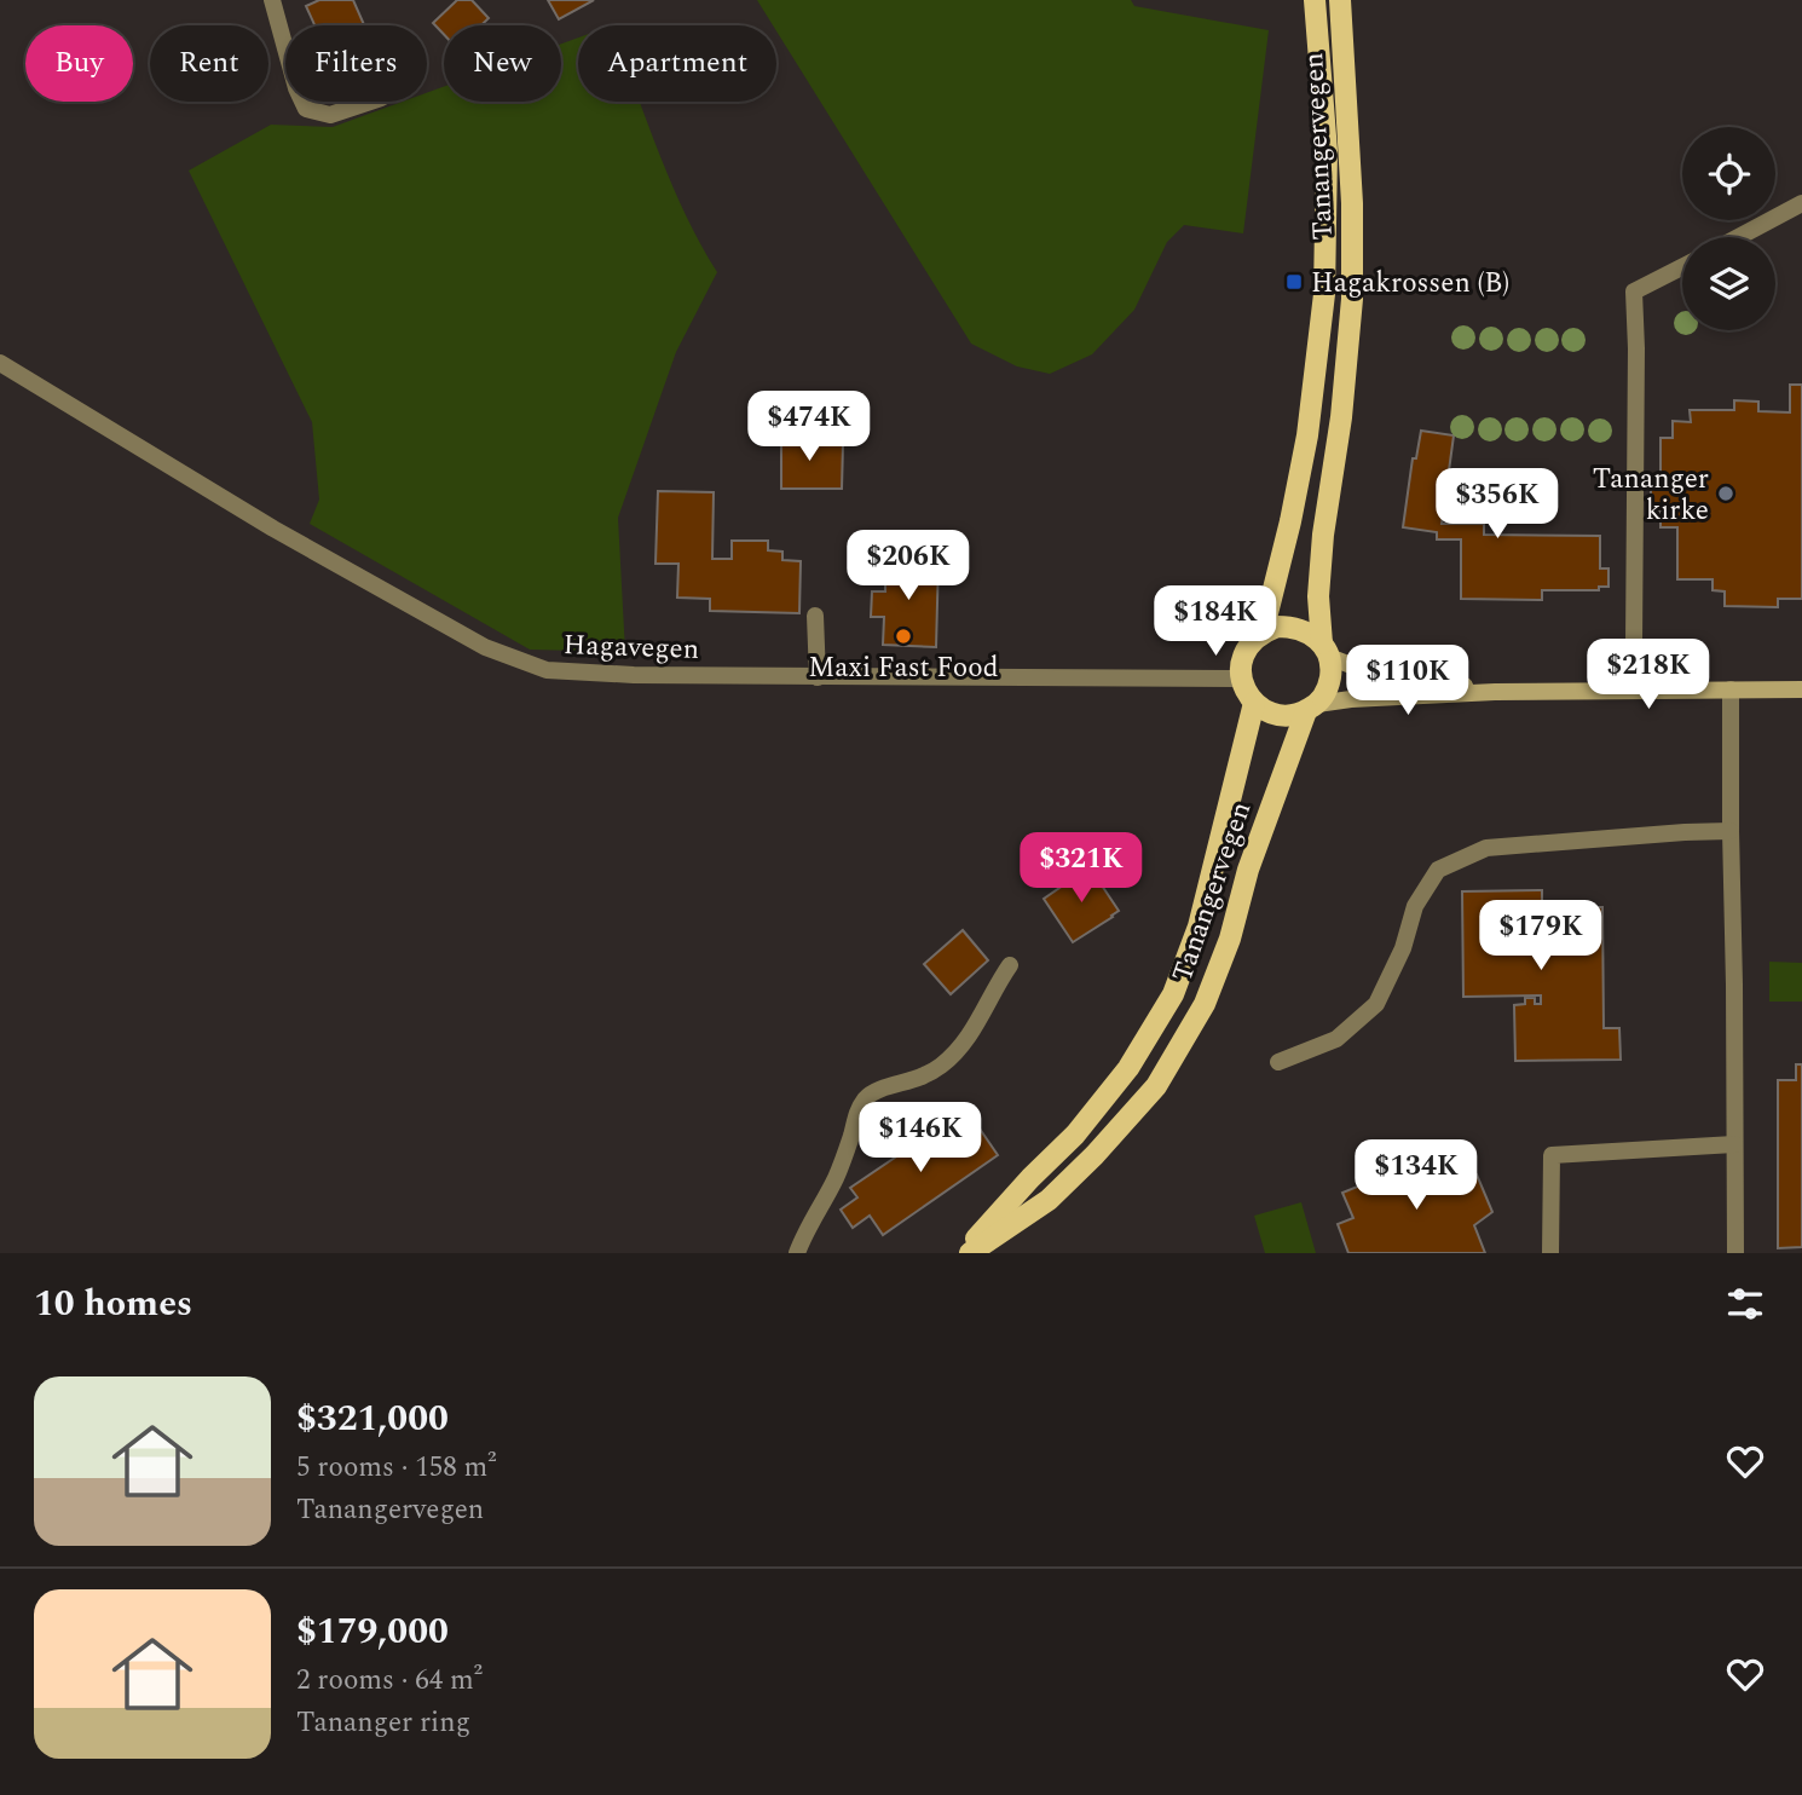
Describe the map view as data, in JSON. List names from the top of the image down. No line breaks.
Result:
{"streets":{"main road":["Tanangervegen"],"street":["Hagavegen"]},"crossings":[["Tanangervegen","Hagavegen"]],"places":{"transit":["Hagakrossen (B)"],"other":["Tananger kirke","Maxi Fast Food"]},"page":{"chip":["Buy","Rent","Filters","New","Apartment"],"price":["$474K","$356K","$206K","$184K","$218K","$110K","$321K","$179K","$146K","$134K"],"heading":"10 homes","list":[{"name":"$321,000","note":"5 rooms · 158 m² · Tanangervegen"},{"name":"$179,000","note":"2 rooms · 64 m² · Tananger ring"}]}}
